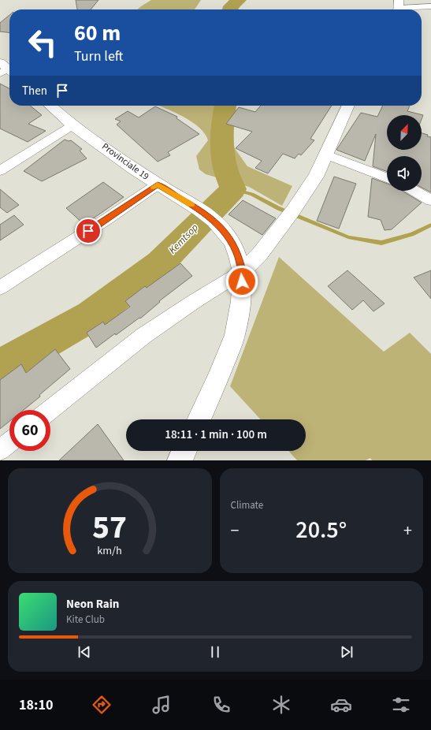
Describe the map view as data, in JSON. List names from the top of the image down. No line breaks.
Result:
{"streets":{"main road":["Provinciale 19"]},"water":["Kemtsop"],"north":"top right","page":{"turn":["60 m","Turn left"],"then":"Then","limit":"60","trip":"18:11 · 1 min · 100 m","tile":"Climate","heat":["−","20.5°","+"],"song":["Neon Rain","Kite Club"],"tabs":"18:10","gauge":["57","km/h"]}}
